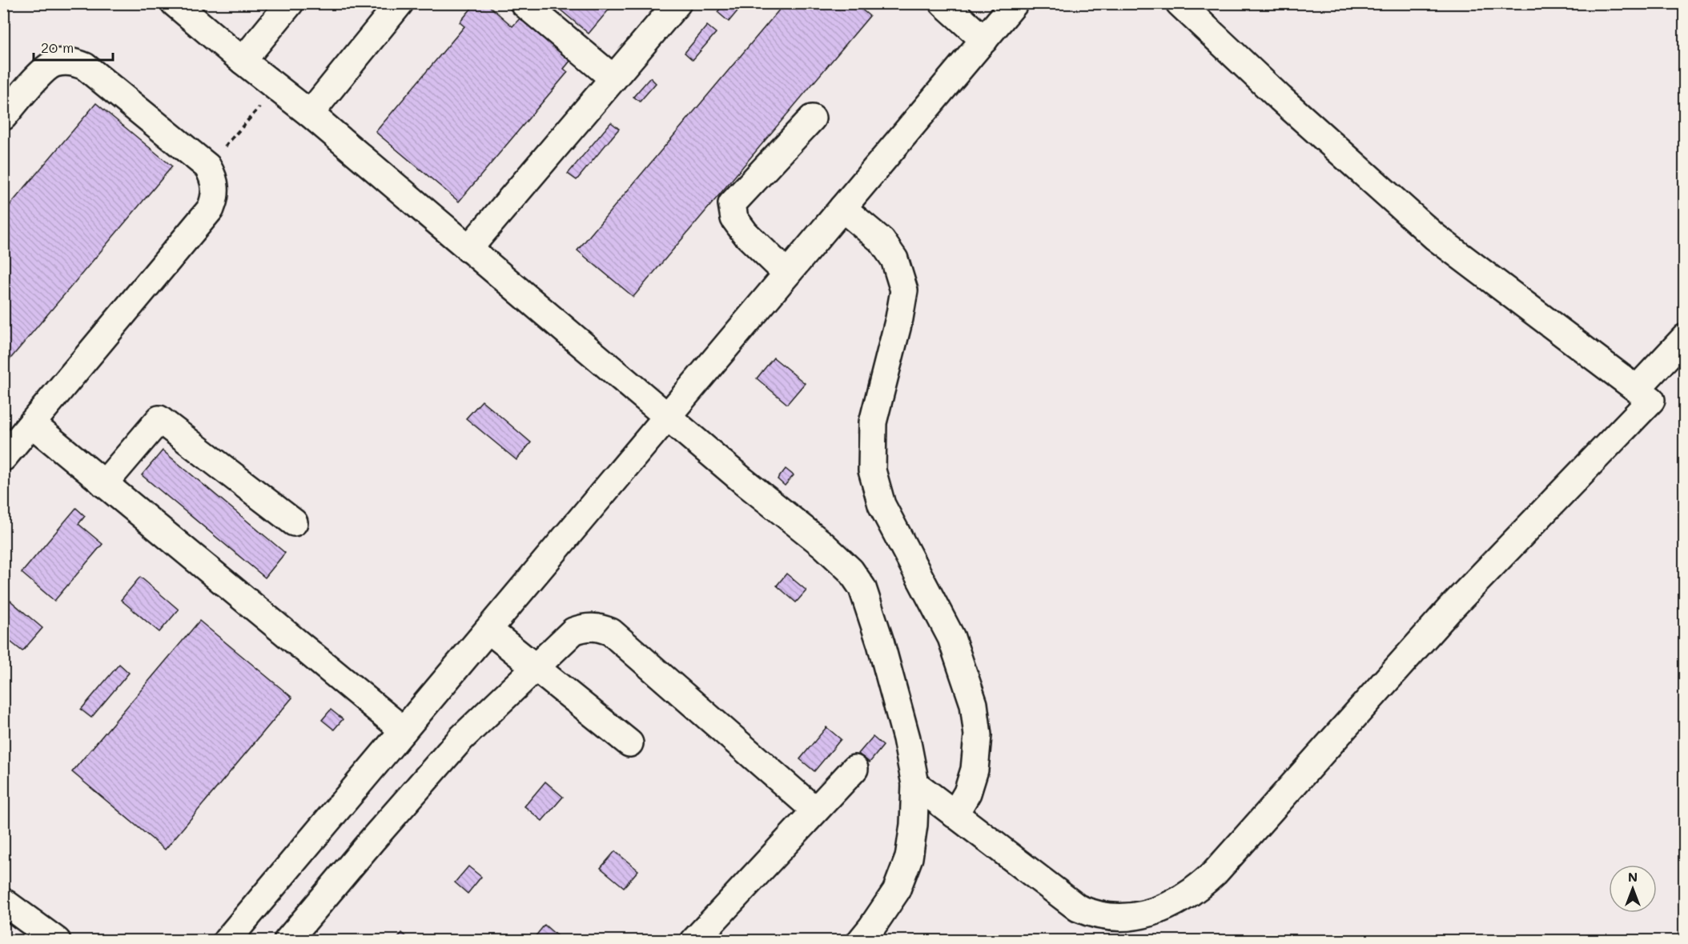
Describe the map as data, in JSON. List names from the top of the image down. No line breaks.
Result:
{"scale_bar":"20 m","north":"top"}
